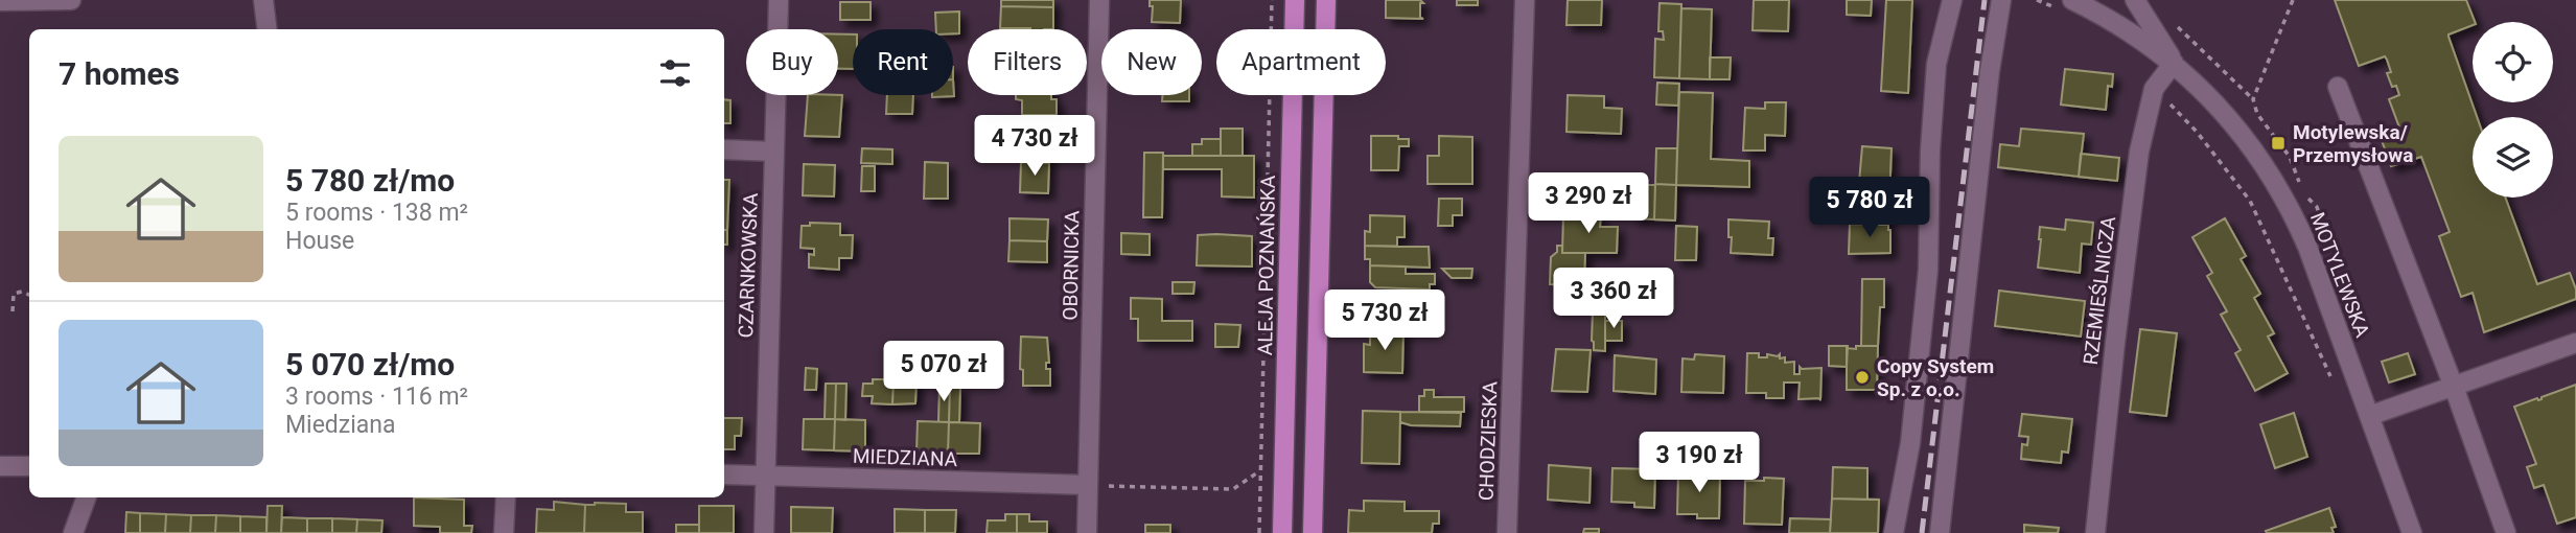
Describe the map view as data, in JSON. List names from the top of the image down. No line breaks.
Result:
{"streets":{"main road":["ALEJA POZNAŃSKA"],"street":["CZARNKOWSKA","OBORNICKA","MOTYLEWSKA","RZEMIEŚLNICZA","CHODZIESKA","MIEDZIANA"]},"crossings":[["CZARNKOWSKA","MIEDZIANA"],["OBORNICKA","MIEDZIANA"],["MOTYLEWSKA","RZEMIEŚLNICZA"]],"places":{"transit":["Motylewska/ Przemysłowa"],"other":["Copy System Sp. z o.o."]},"page":{"chip":["Buy","Rent","Filters","New","Apartment"],"heading":"7 homes","price":["4 730 zł","3 290 zł","5 780 zł","3 360 zł","5 730 zł","5 070 zł","3 190 zł"],"list":[{"name":"5 780 zł/mo","note":"5 rooms · 138 m² · House"},{"name":"5 070 zł/mo","note":"3 rooms · 116 m² · Miedziana"}]}}
